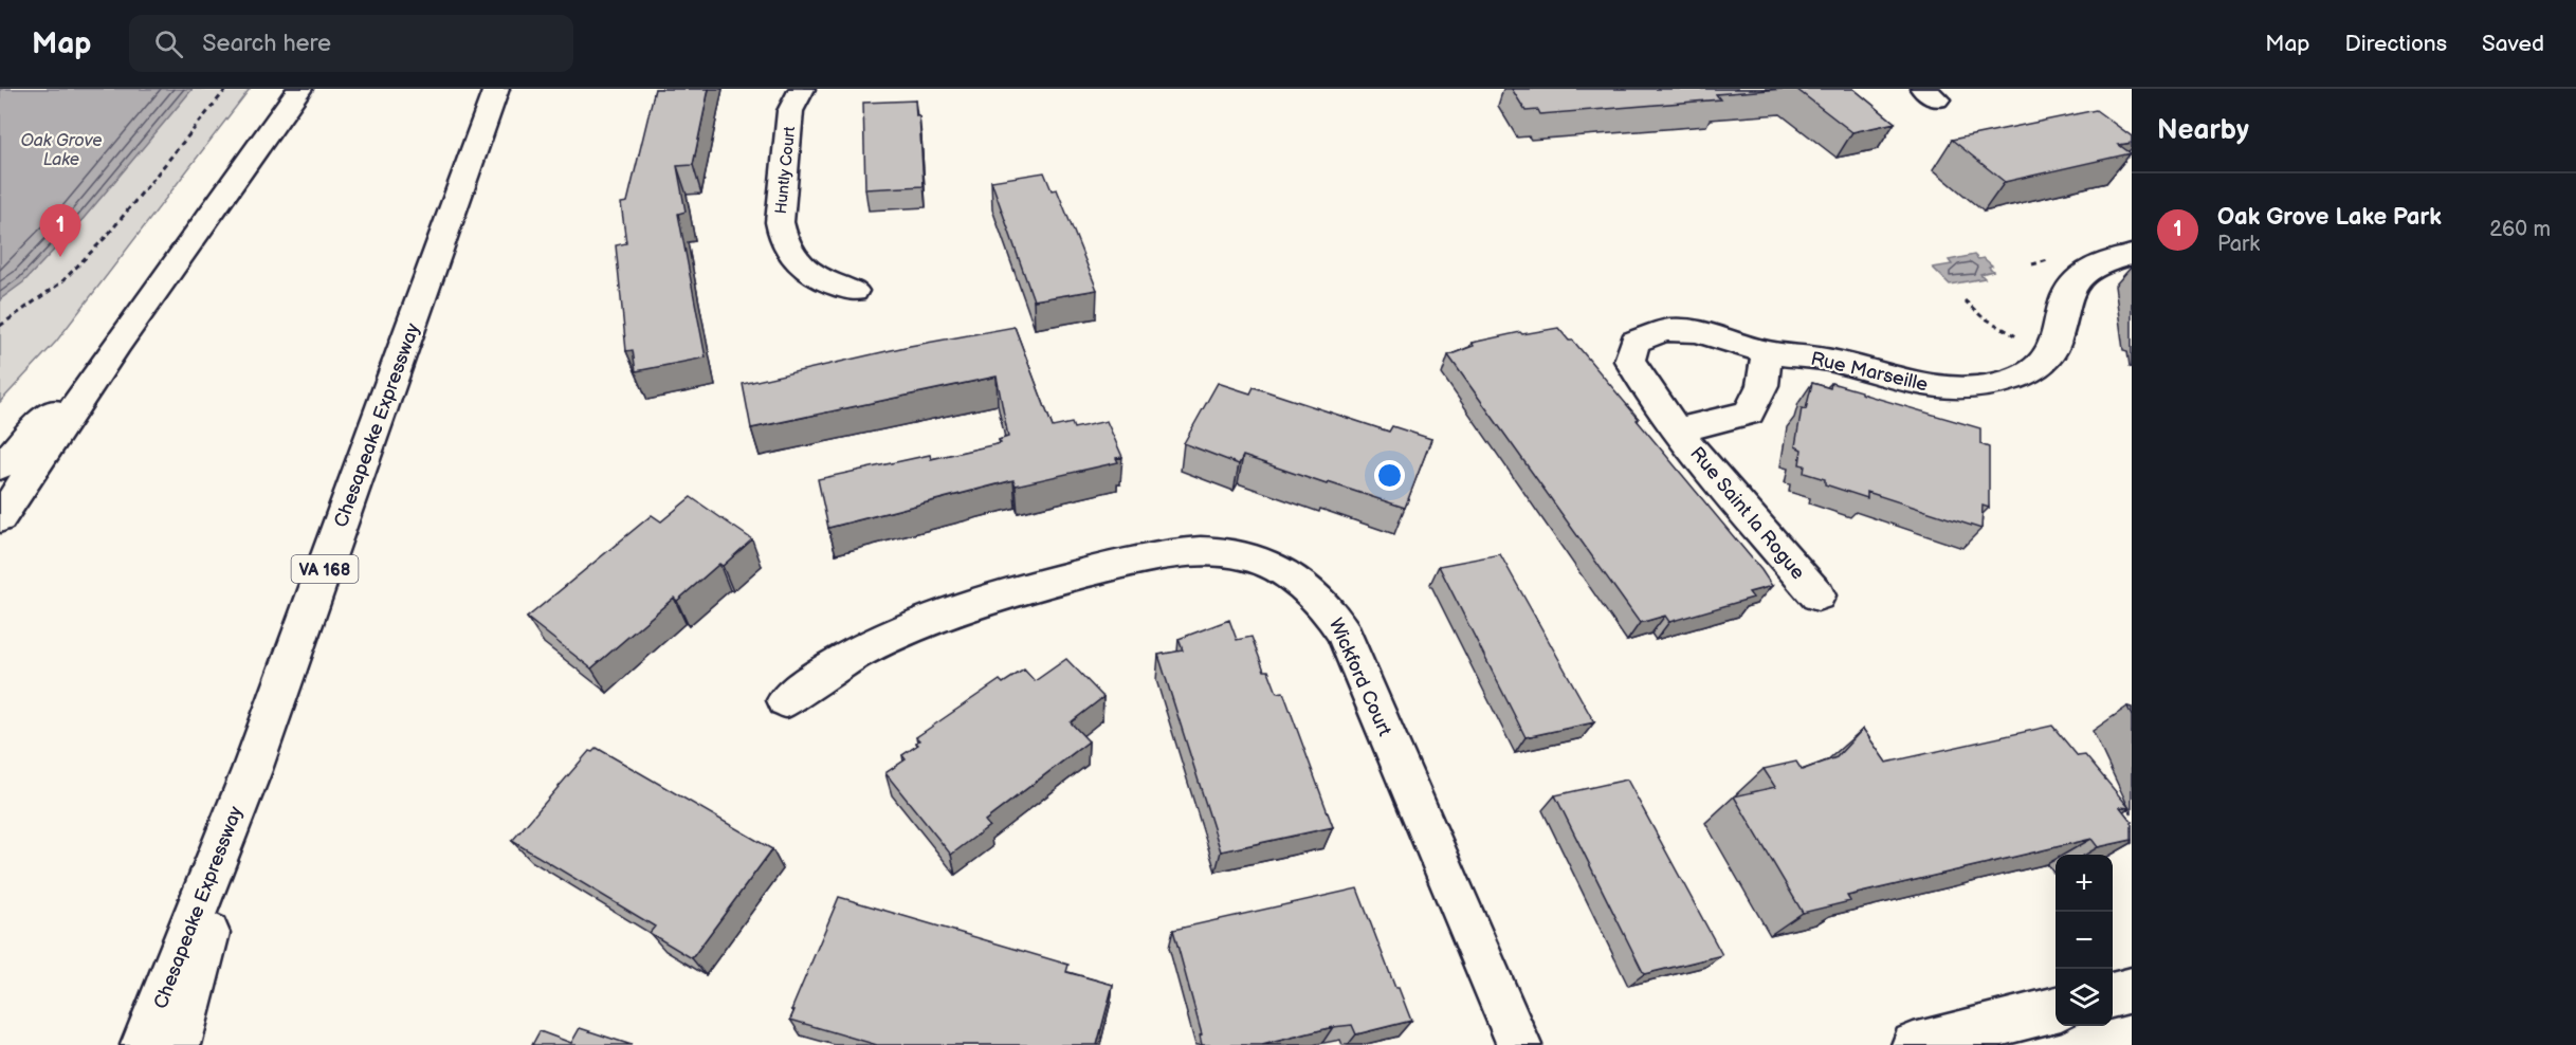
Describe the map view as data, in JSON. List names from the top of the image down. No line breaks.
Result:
{"streets":{"main road":["Huntly Court","Rue Marseille","Chesapeake Expressway","Rue Saint la Rogue","VA 168","Wickford Court"]},"crossings":[["Rue Marseille","Rue Saint la Rogue"]],"water":["Oak Grove Lake"],"page":{"header":"Map","search":"Search here","nav":["Map","Directions","Saved"],"heading":"Nearby","list":[{"mark":"1","name":"Oak Grove Lake Park","note":"Park","value":"260 m"}],"pins":"1","map_buttons":["+","−"]}}
